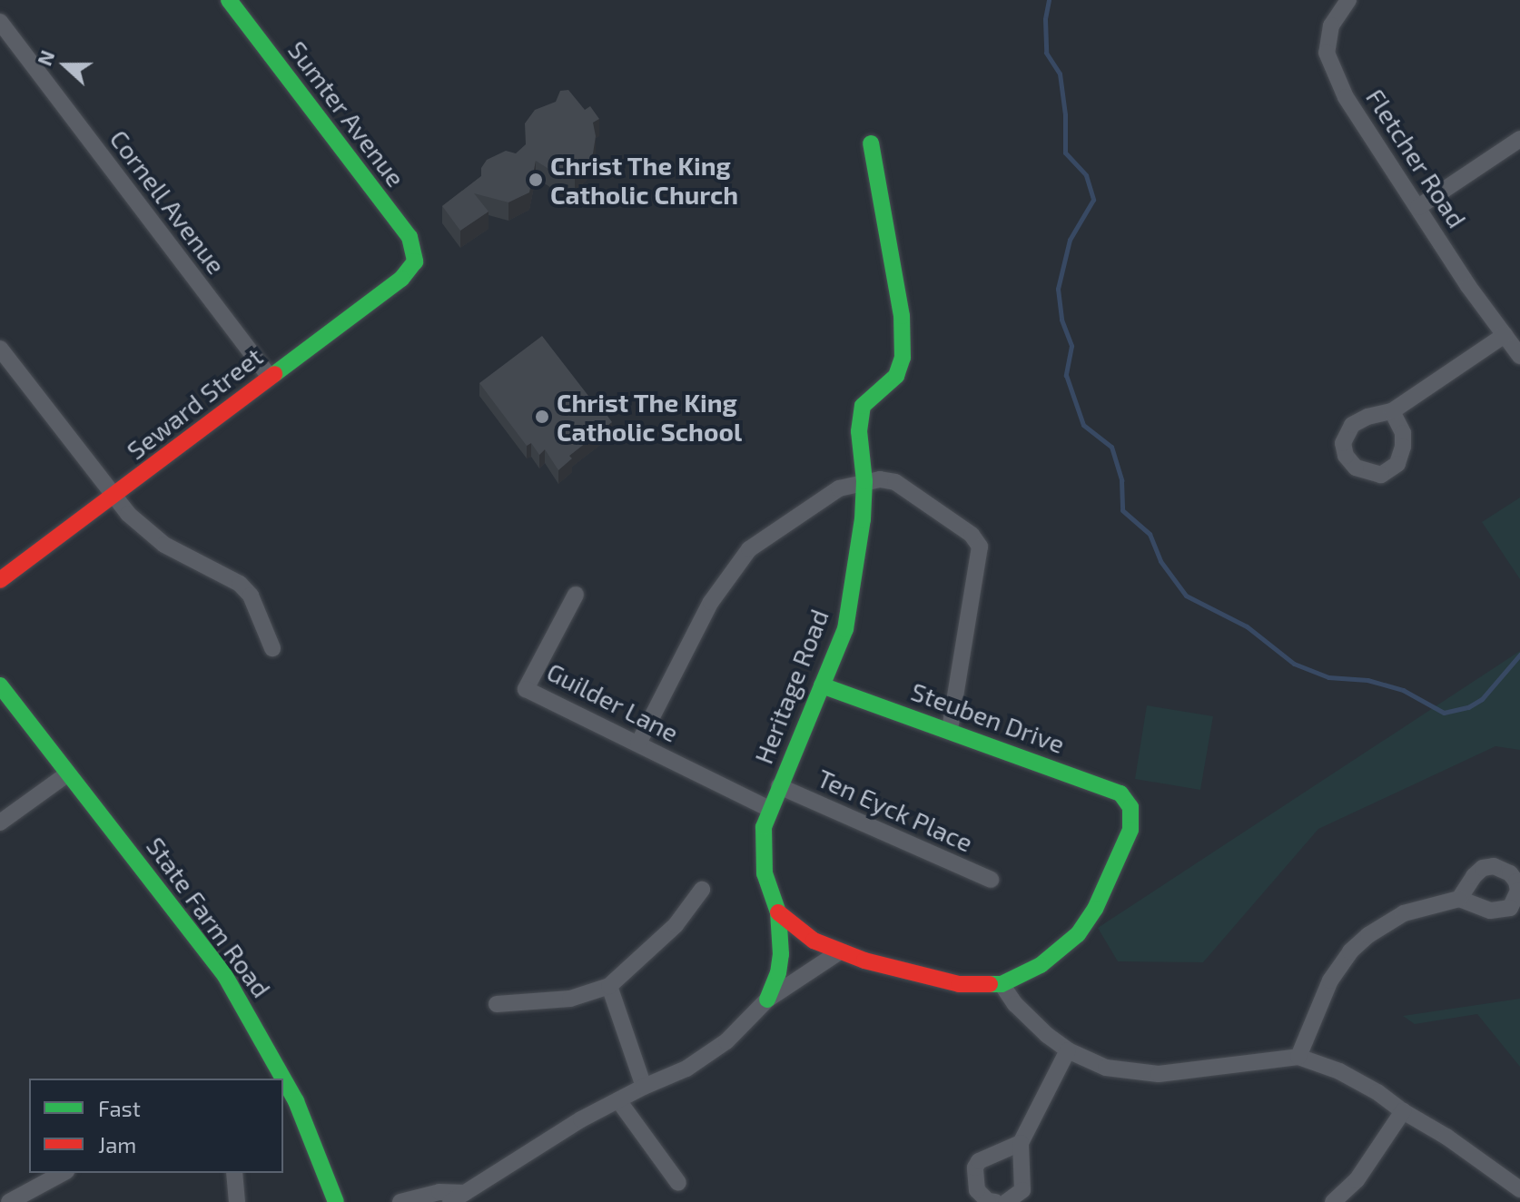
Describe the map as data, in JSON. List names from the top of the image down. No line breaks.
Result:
{"streets":{"street":["Sumter Avenue","Fletcher Road","Cornell Avenue","Seward Street","Heritage Road","Guilder Lane","Steuben Drive","Ten Eyck Place","State Farm Road"]},"crossings":[["Sumter Avenue","Seward Street"],["Cornell Avenue","Seward Street"],["Heritage Road","Guilder Lane"],["Heritage Road","Steuben Drive"],["Heritage Road","Ten Eyck Place"]],"places":["Christ The King Catholic Church","Christ The King Catholic School"],"legend":["Fast","Jam"],"north":"left"}
